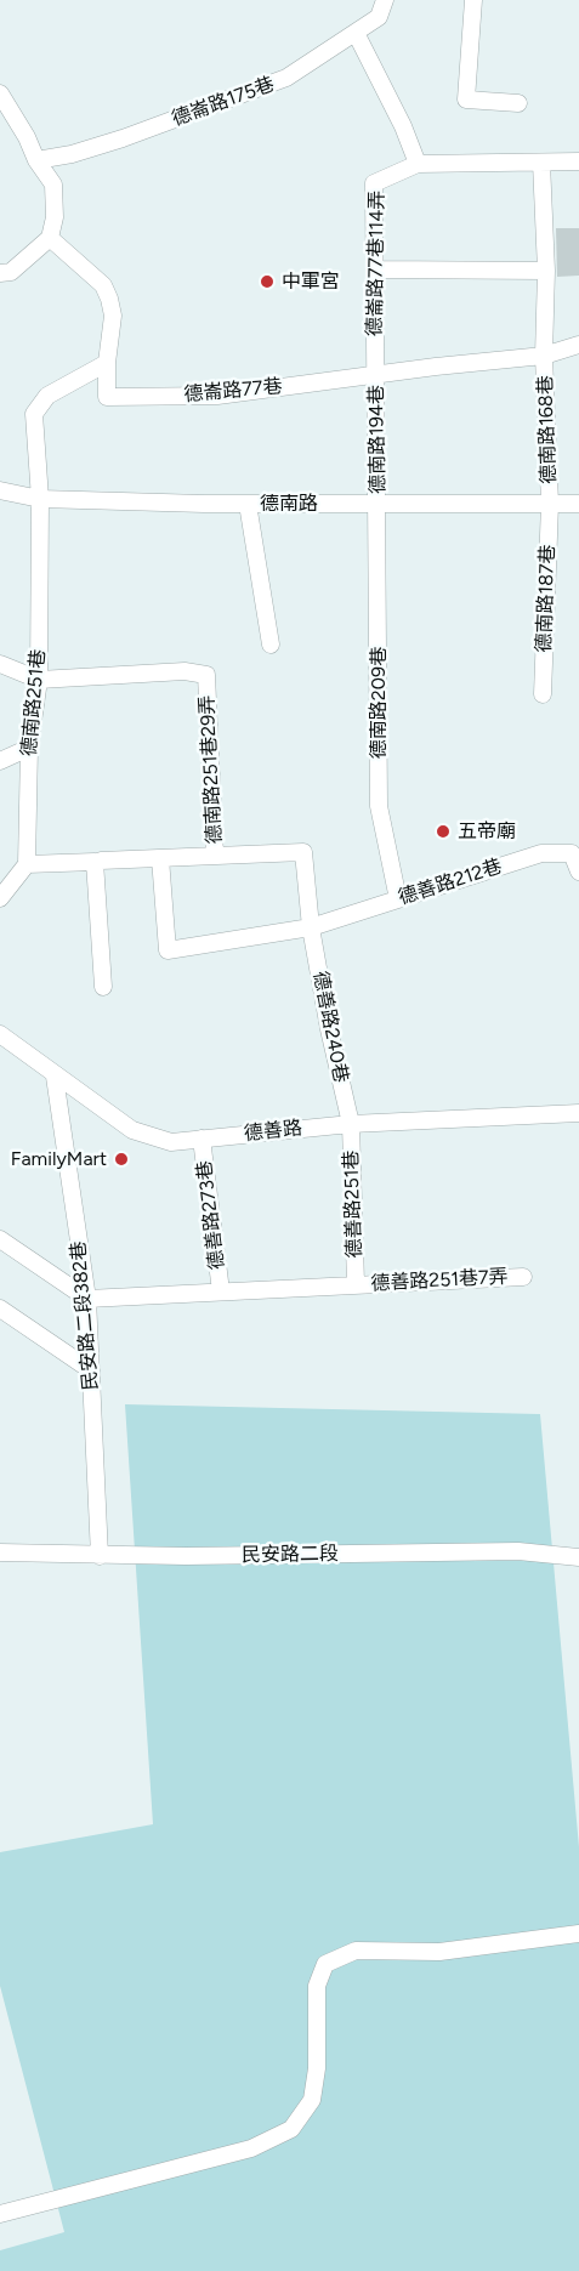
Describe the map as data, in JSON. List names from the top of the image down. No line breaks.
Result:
{"streets":{"street":["德崙路175巷","德崙路77巷114弄","德崙路77巷","德南路168巷","德南路194巷","德南路","德南路187巷","德南路251巷","德南路209巷","德南路251巷29弄","德善路212巷","德善路240巷","德善路","德善路251巷","德善路273巷","德善路251巷7弄","民安路二段382巷","民安路二段"]},"crossings":[["德崙路77巷114弄","德崙路77巷"],["德崙路77巷114弄","德南路194巷"],["德崙路77巷","德南路168巷"],["德崙路77巷","德南路194巷"],["德崙路77巷","德南路251巷"],["德南路168巷","德南路"],["德南路168巷","德南路187巷"],["德南路194巷","德南路"],["德南路194巷","德南路209巷"],["德南路","德南路187巷"],["德南路","德南路251巷"],["德南路","德南路209巷"],["德南路251巷","德南路251巷29弄"],["德南路209巷","德善路212巷"],["德南路251巷29弄","德善路240巷"],["德善路212巷","德善路240巷"],["德善路240巷","德善路"],["德善路240巷","德善路251巷"],["德善路","德善路251巷"],["德善路","德善路273巷"],["德善路","民安路二段382巷"],["德善路251巷","德善路251巷7弄"],["德善路273巷","德善路251巷7弄"],["德善路251巷7弄","民安路二段382巷"],["民安路二段382巷","民安路二段"]],"places":["中軍宮","五帝廟","FamilyMart"]}
